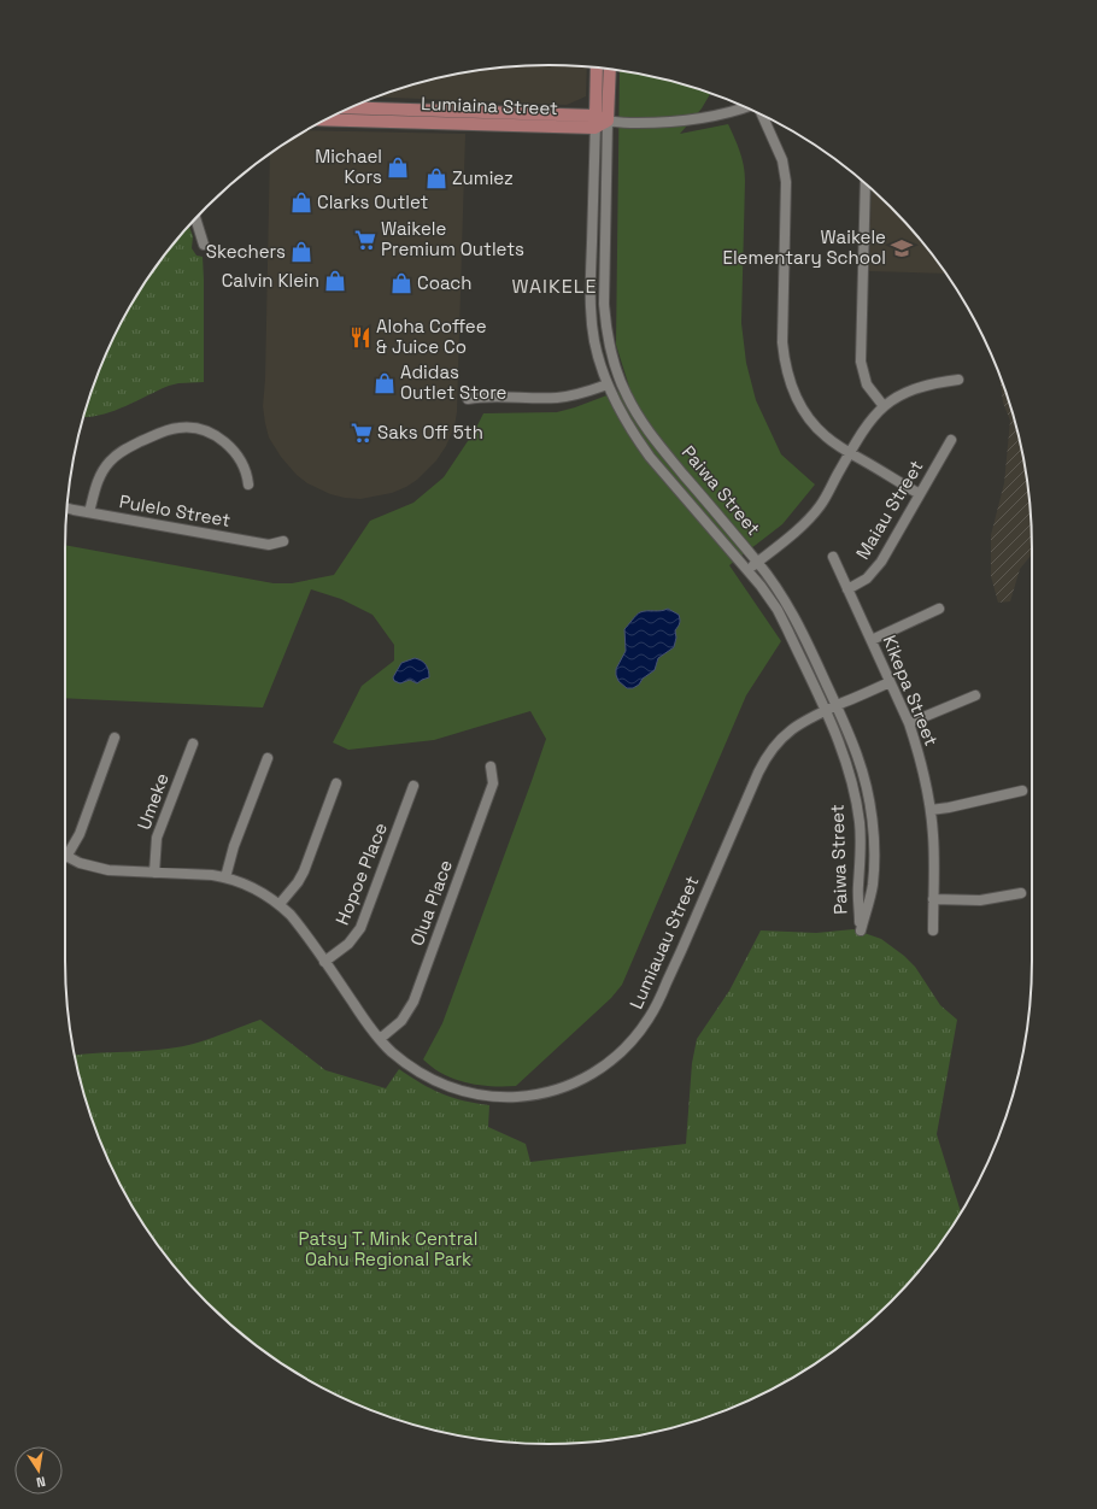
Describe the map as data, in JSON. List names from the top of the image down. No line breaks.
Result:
{"streets":{"main road":["Lumiaina Street","Paiwa Street"],"street":["Maiau Street","Pulelo Street","Kikepa Street","Umeke","Hopoe Place","Olua Place","Lumiauau Street"]},"crossings":[["Lumiaina Street","Paiwa Street"],["Paiwa Street","Lumiauau Street"],["Maiau Street","Kikepa Street"],["Kikepa Street","Lumiauau Street"],["Umeke","Lumiauau Street"],["Hopoe Place","Lumiauau Street"],["Olua Place","Lumiauau Street"]],"districts":["WAIKELE"],"parks":["Patsy T. Mink Central Oahu Regional Park"],"places":{"shop":["Michael Kors","Zumiez","Clarks Outlet","Skechers","Calvin Klein","Coach","Adidas Outlet Store"],"supermarket":["Waikele Premium Outlets","Saks Off 5th"],"school or university":["Waikele Elementary School"],"restaurant":["Aloha Coffee & Juice Co"]},"north":"bottom"}
